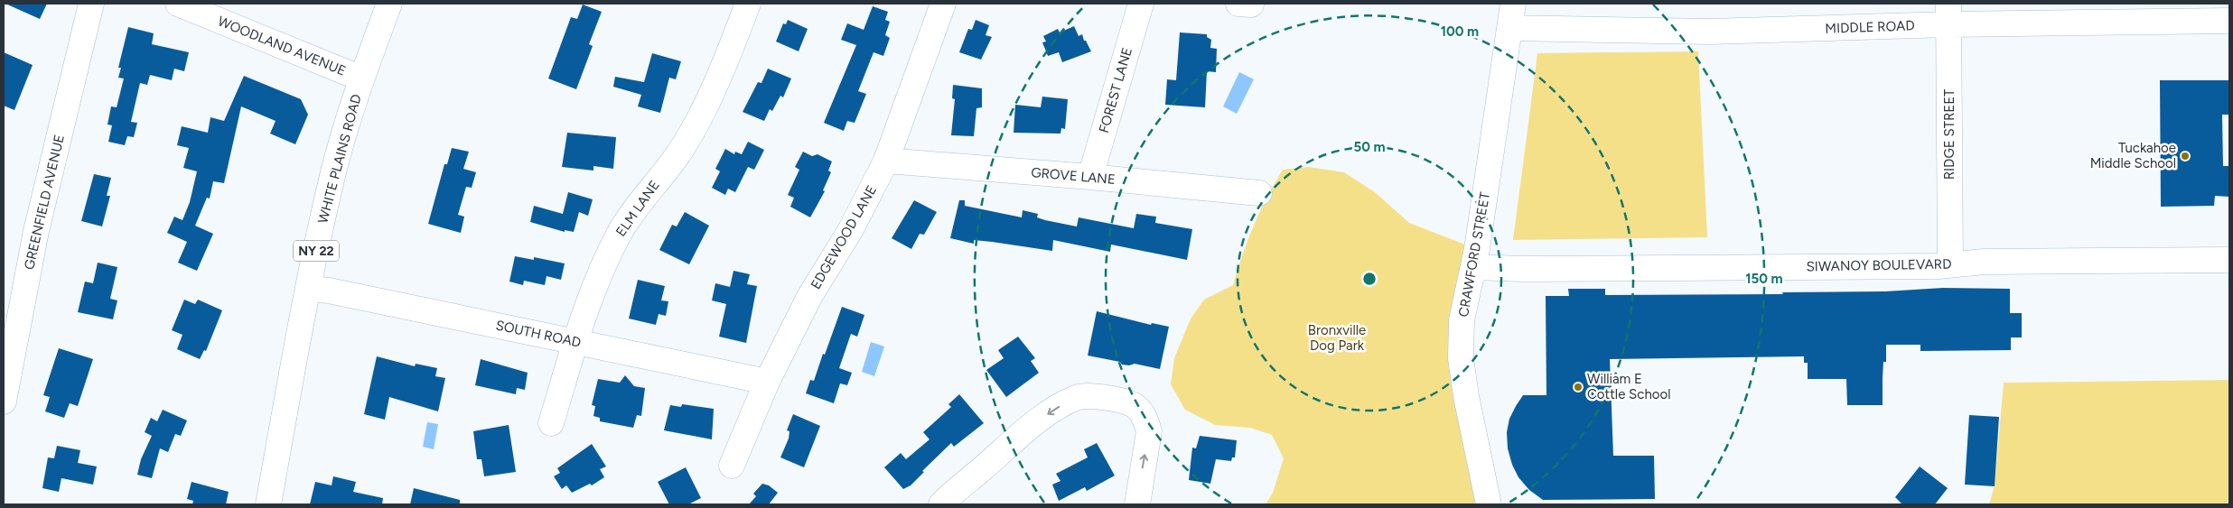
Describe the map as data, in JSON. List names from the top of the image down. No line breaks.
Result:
{"streets":{"street":["MIDDLE ROAD","WOODLAND AVENUE","FOREST LANE","RIDGE STREET","WHITE PLAINS ROAD","GROVE LANE","GREENFIELD AVENUE","ELM LANE","EDGEWOOD LANE","NY 22","CRAWFORD STREET","SIWANOY BOULEVARD","SOUTH ROAD"]},"crossings":[["MIDDLE ROAD","RIDGE STREET"],["MIDDLE ROAD","CRAWFORD STREET"],["WOODLAND AVENUE","WHITE PLAINS ROAD"],["FOREST LANE","GROVE LANE"],["RIDGE STREET","SIWANOY BOULEVARD"],["WHITE PLAINS ROAD","SOUTH ROAD"],["GROVE LANE","EDGEWOOD LANE"],["ELM LANE","SOUTH ROAD"],["EDGEWOOD LANE","SOUTH ROAD"],["CRAWFORD STREET","SIWANOY BOULEVARD"]],"parks":["Bronxville Dog Park"],"places":["Tuckahoe Middle School","William E Cottle School"],"rings":["100 m","50 m","150 m"]}
